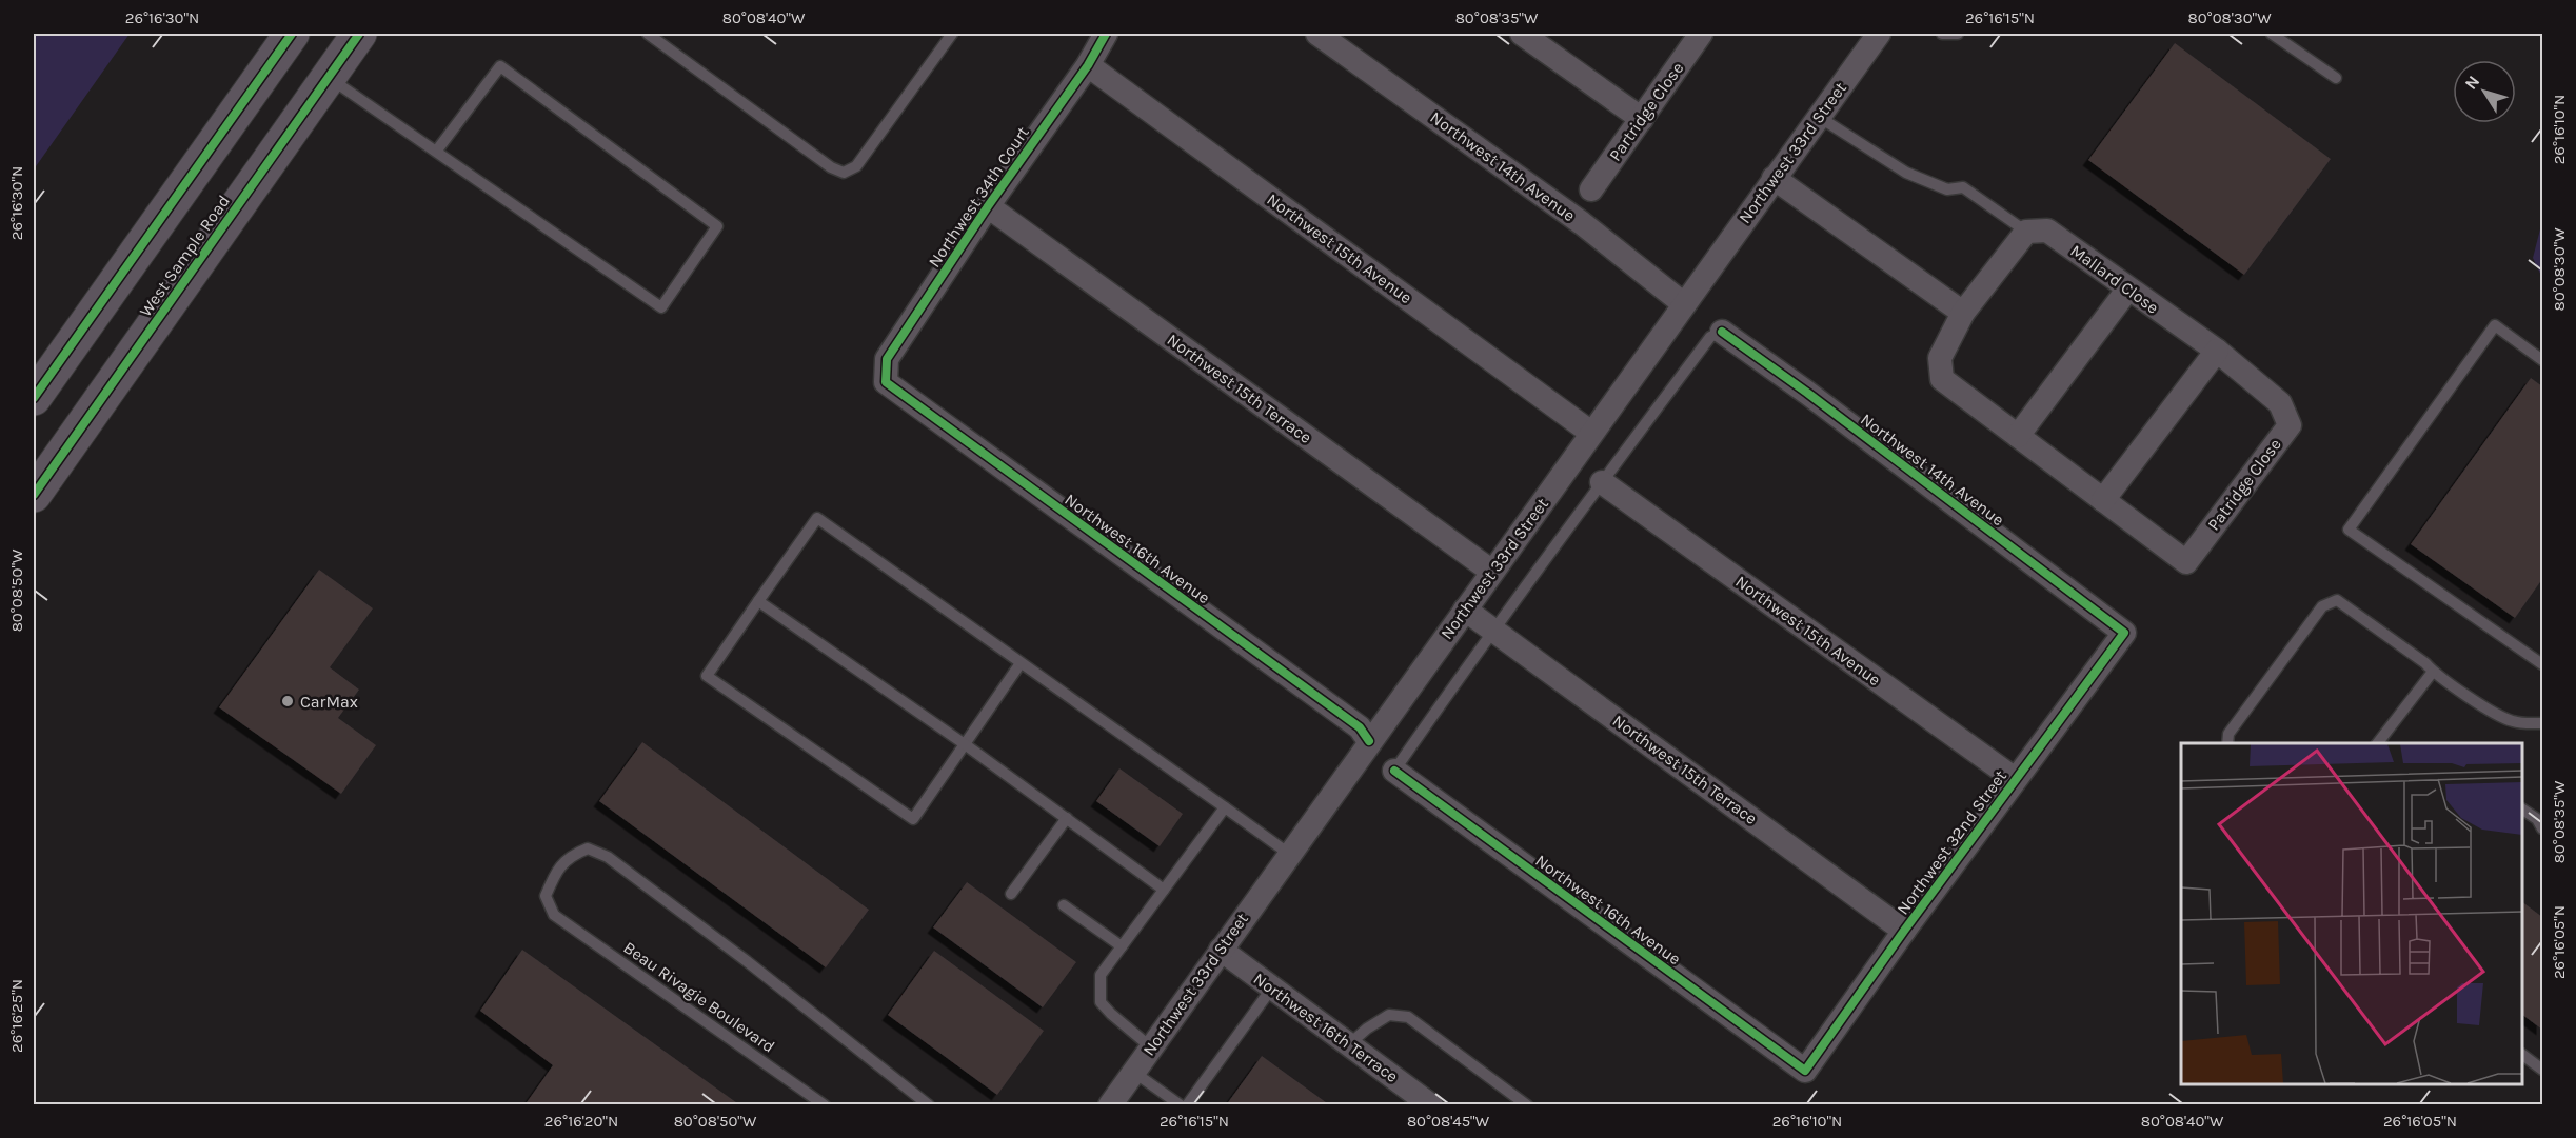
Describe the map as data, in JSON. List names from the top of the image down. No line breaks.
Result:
{"streets":{"main road":["West Sample Road"],"street":["Partridge Close","Northwest 33rd Street","Northwest 14th Avenue","Northwest 34th Court","Northwest 15th Avenue","Mallard Close","Northwest 15th Terrace","Patridge Close","Northwest 16th Avenue","Northwest 32nd Street","Northwest 16th Terrace"],"lane":["Beau Rivagie Boulevard"]},"crossings":[["Northwest 33rd Street","Northwest 14th Avenue"],["Northwest 33rd Street","Northwest 15th Avenue"],["Northwest 33rd Street","Northwest 15th Terrace"],["Northwest 33rd Street","Northwest 16th Avenue"],["Northwest 33rd Street","Northwest 16th Terrace"],["Northwest 14th Avenue","Northwest 32nd Street"],["Northwest 34th Court","Northwest 15th Avenue"],["Northwest 34th Court","Northwest 15th Terrace"],["Northwest 34th Court","Northwest 16th Avenue"],["Northwest 15th Avenue","Northwest 32nd Street"],["Mallard Close","Patridge Close"],["Northwest 15th Terrace","Northwest 32nd Street"],["Northwest 16th Avenue","Northwest 32nd Street"]],"places":["CarMax"],"north":"top left","coordinates":["26°16'30\"N","80°08'40\"W","80°08'35\"W","26°16'15\"N","80°08'30\"W","26°16'10\"N","80°08'50\"W","26°16'05\"N","26°16'25\"N","26°16'20\"N","80°08'45\"W"]}
